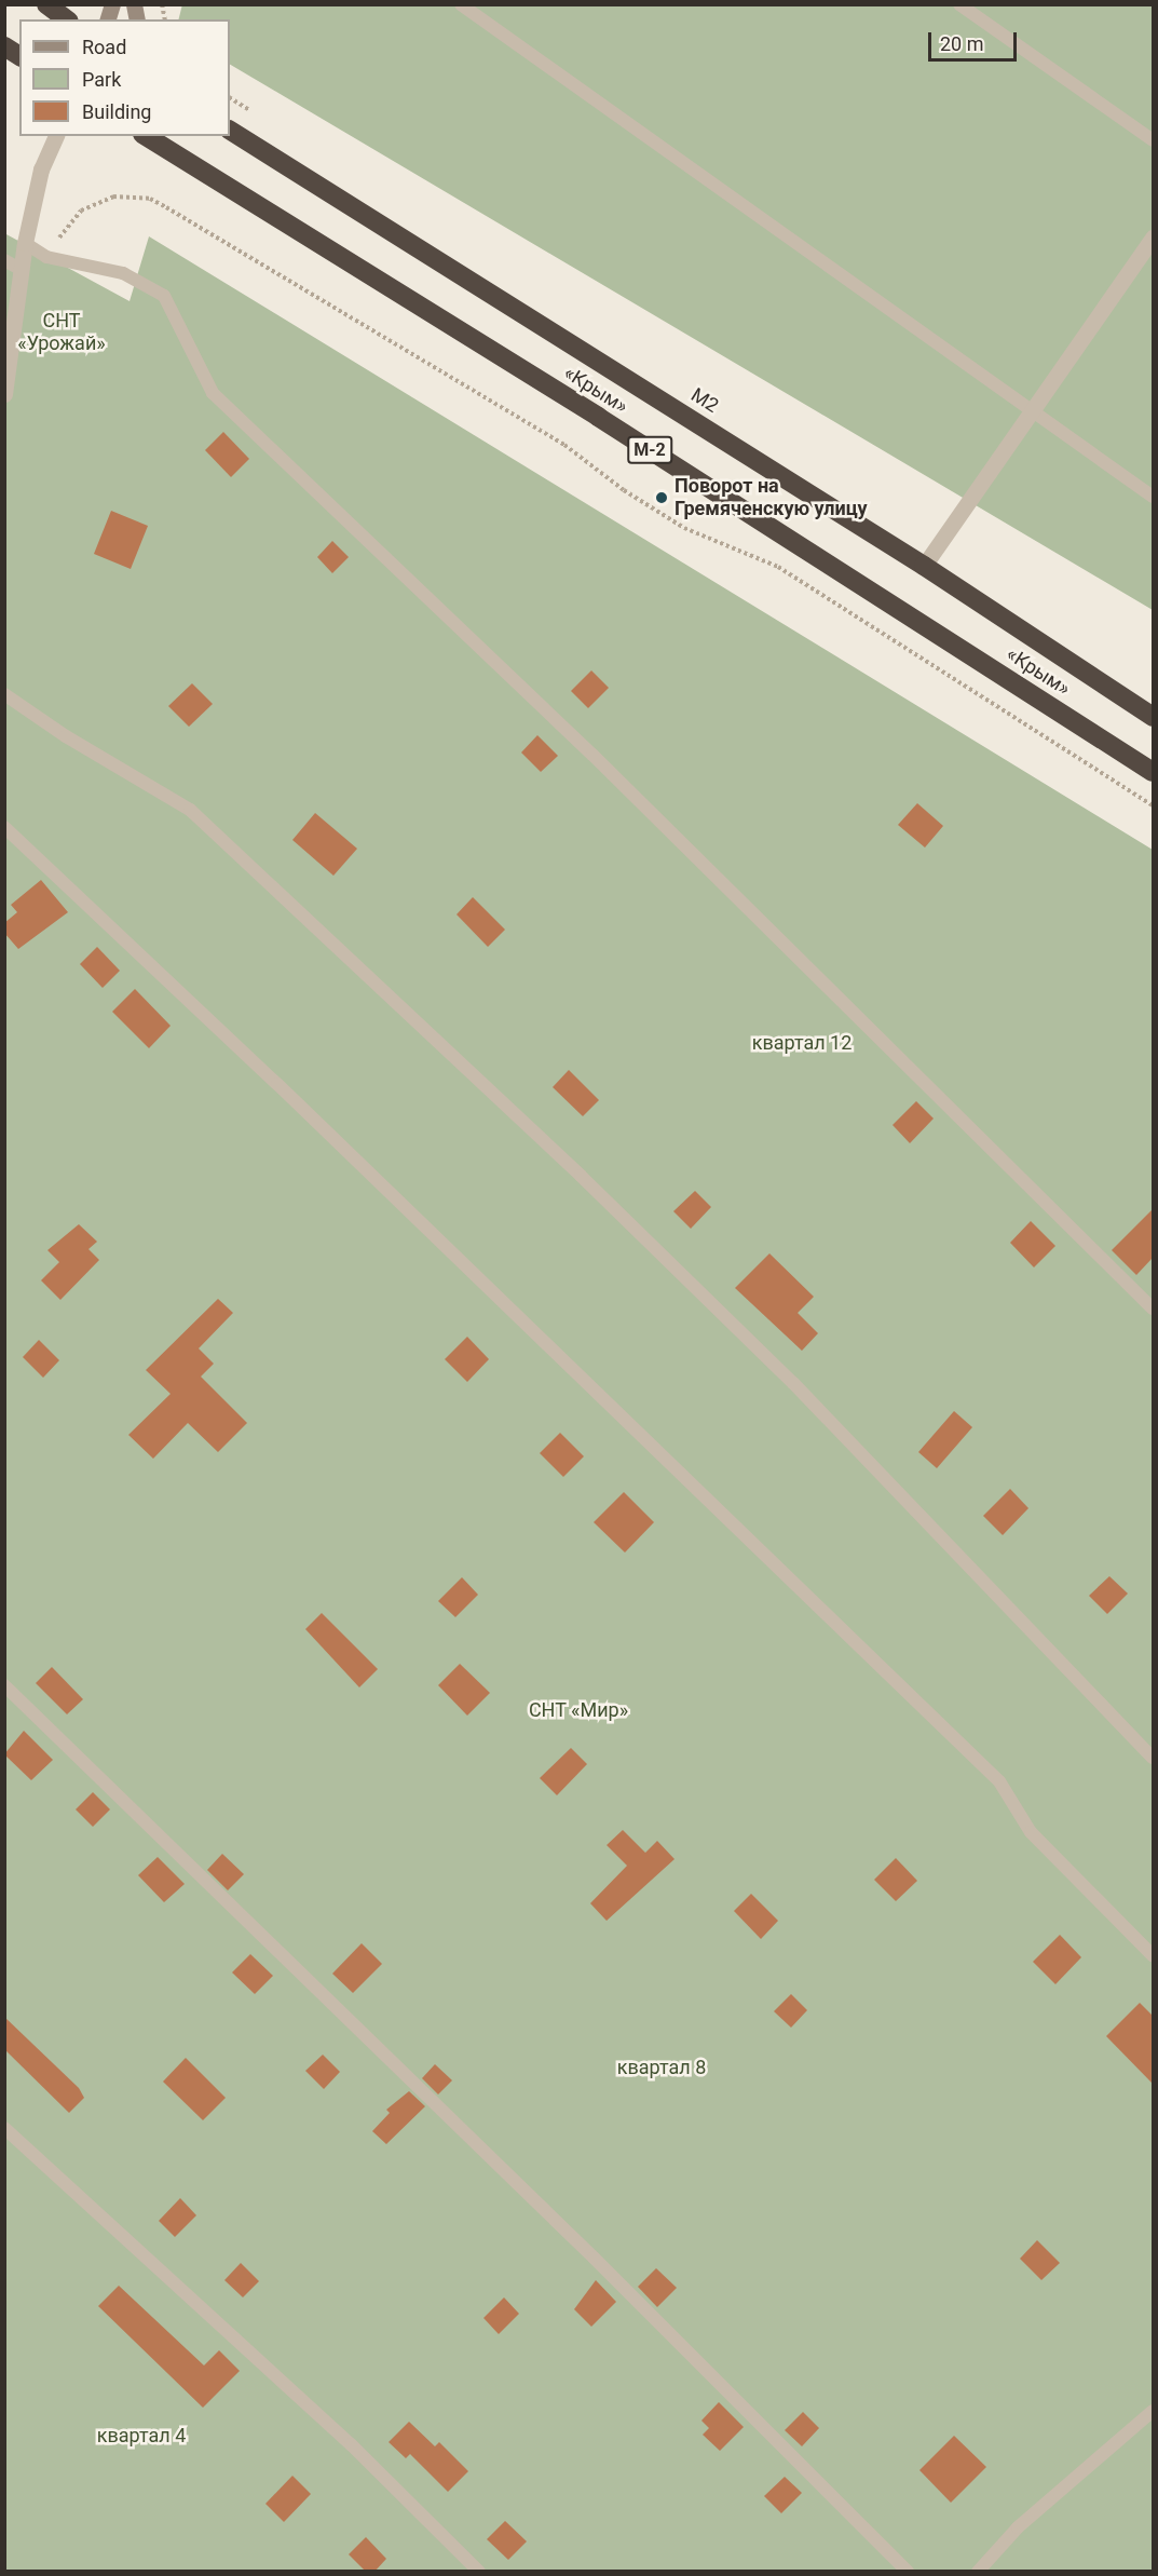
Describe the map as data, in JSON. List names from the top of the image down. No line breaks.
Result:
{"streets":{"highway":["«Крым»","М2","М-2"]},"parks":["СНТ «Урожай»","квартал 12","СНТ «Мир»","квартал 8","квартал 4"],"places":["Поворот на Гремяченскую улицу"],"legend":["Road","Park","Building"],"scale_bar":"20 m"}
